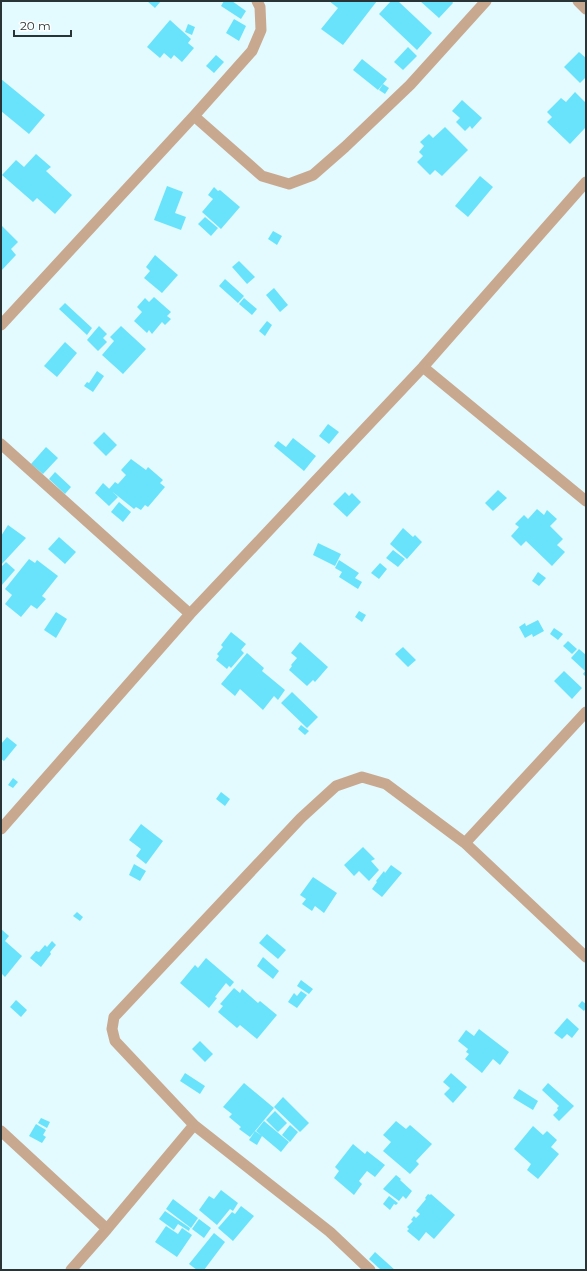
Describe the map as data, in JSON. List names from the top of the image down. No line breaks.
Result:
{"scale_bar":"20 m"}
